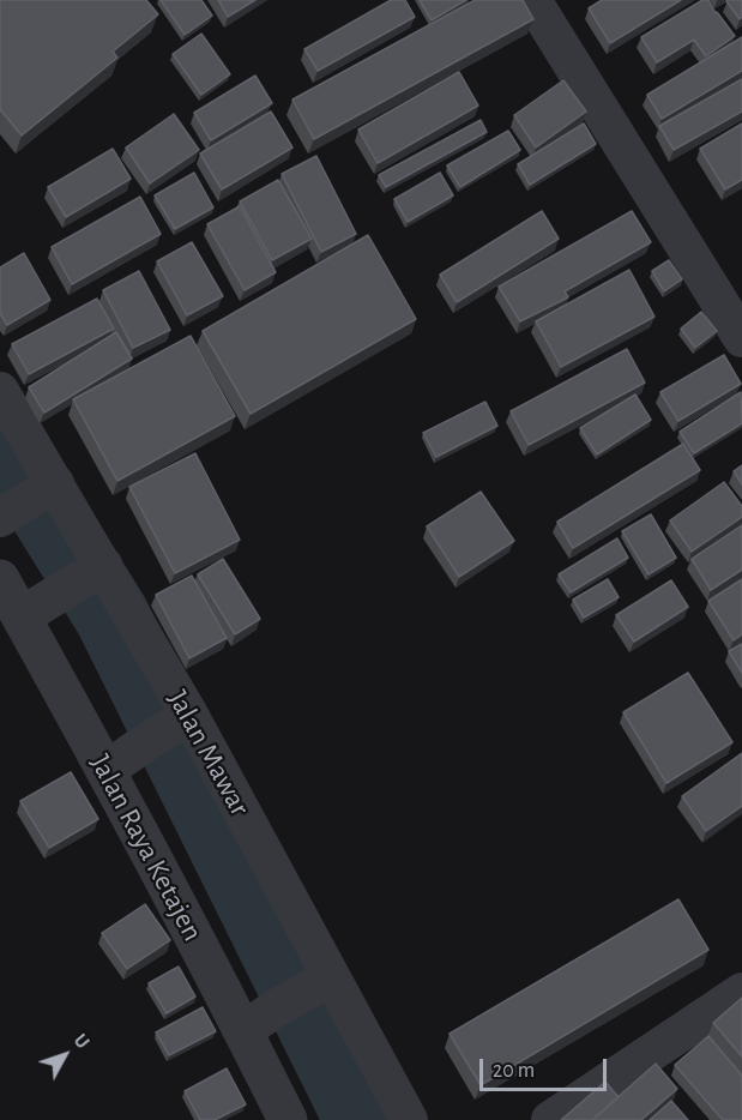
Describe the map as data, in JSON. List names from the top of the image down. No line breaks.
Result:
{"streets":{"street":["Jalan Mawar","Jalan Raya Ketajen"]},"scale_bar":"20 m","north":"top right"}
